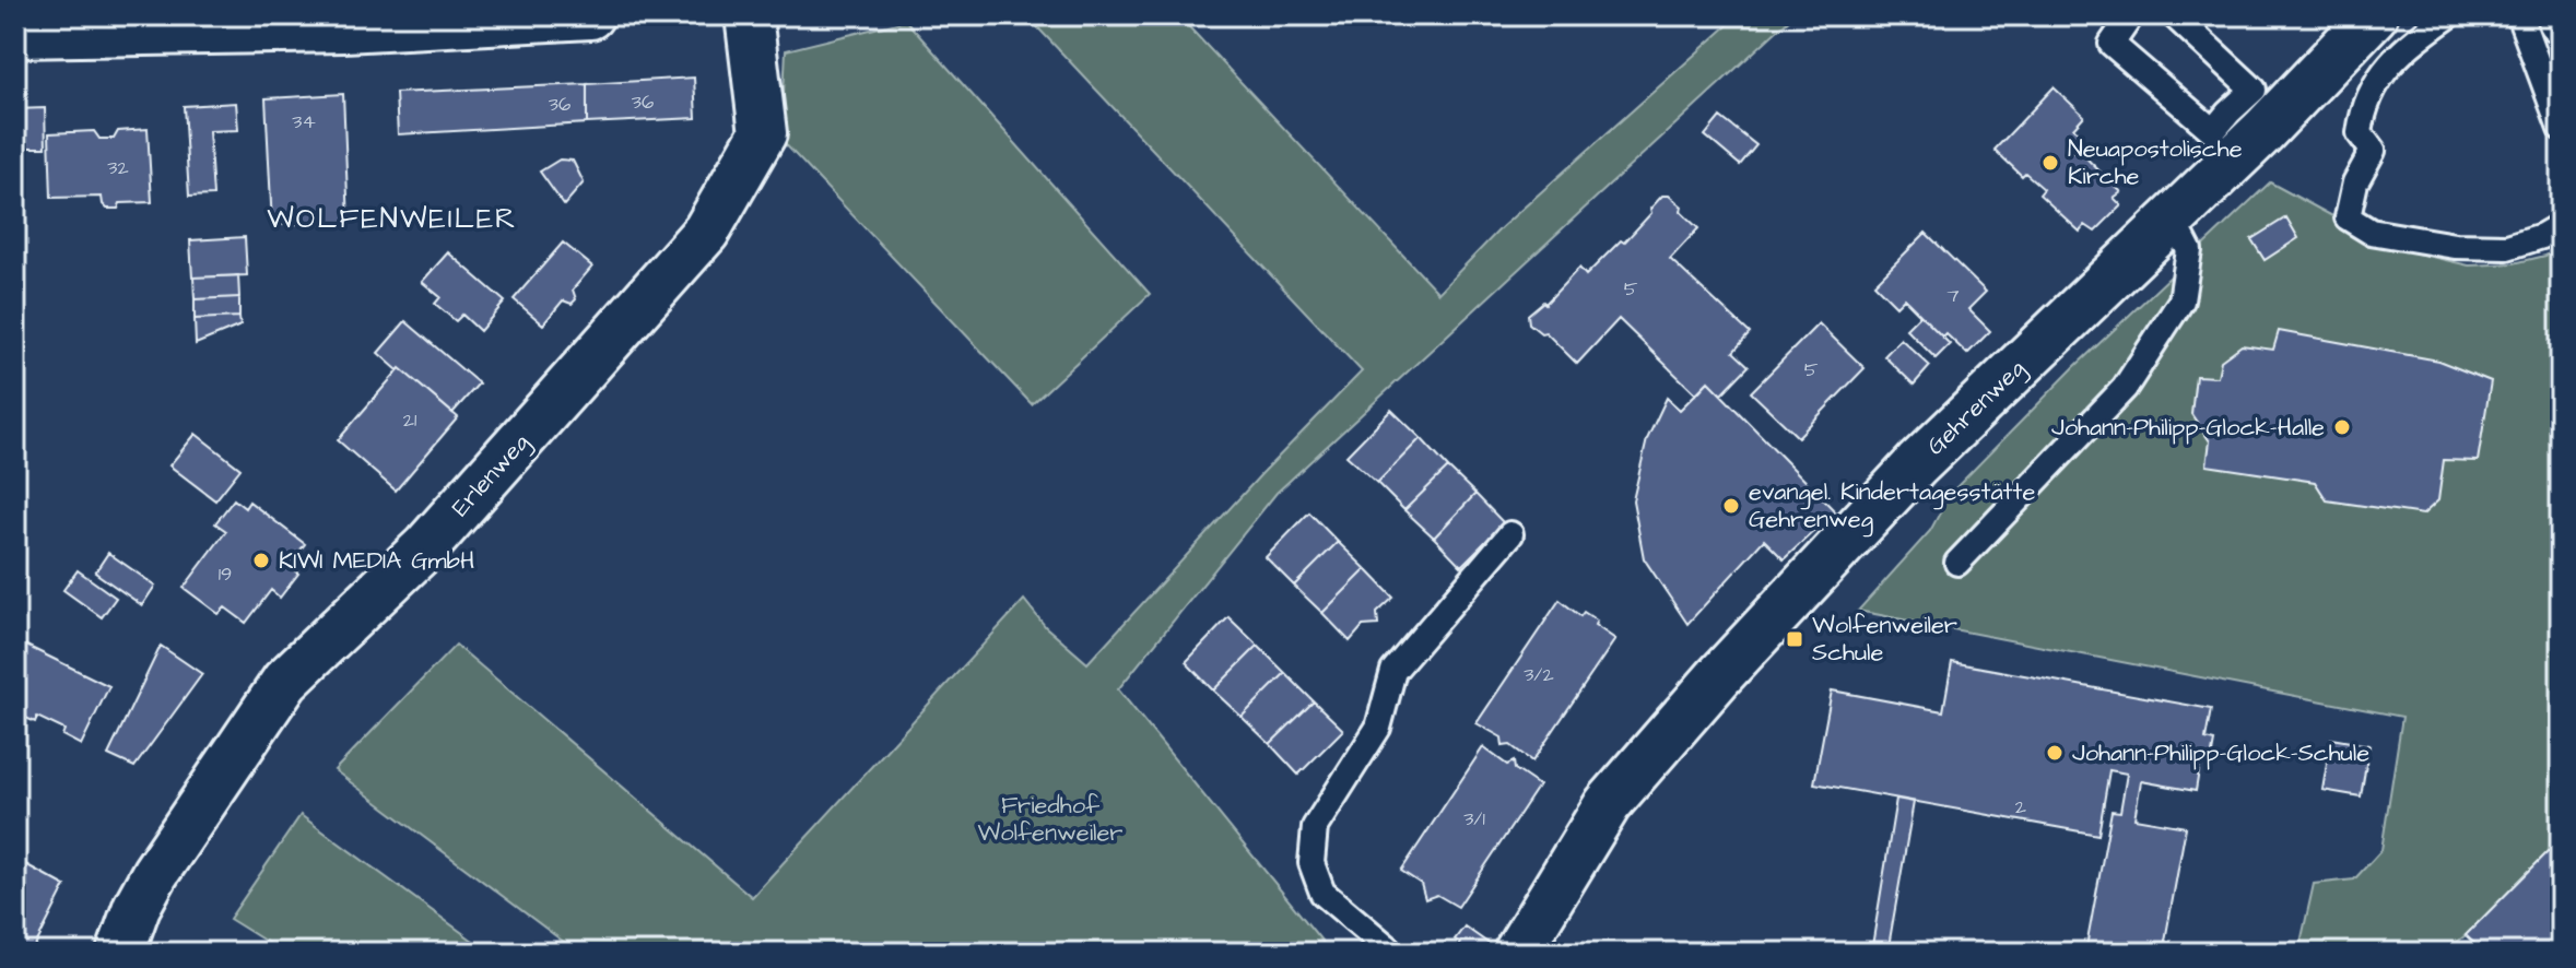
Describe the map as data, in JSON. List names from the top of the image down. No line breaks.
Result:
{"streets":{"street":["Gehrenweg","Erlenweg"]},"districts":["WOLFENWEILER"],"parks":["Friedhof Wolfenweiler"],"places":{"other":["Neuapostolische Kirche","Johann-Philipp-Glock-Halle","evangel. Kindertagesstätte Gehrenweg","KIWI MEDIA GmbH","Johann-Philipp-Glock-Schule"],"transit":["Wolfenweiler Schule"]},"house_numbers":["36","36","34","32","5","7","5","21","19","3/2","2","3/1"]}
